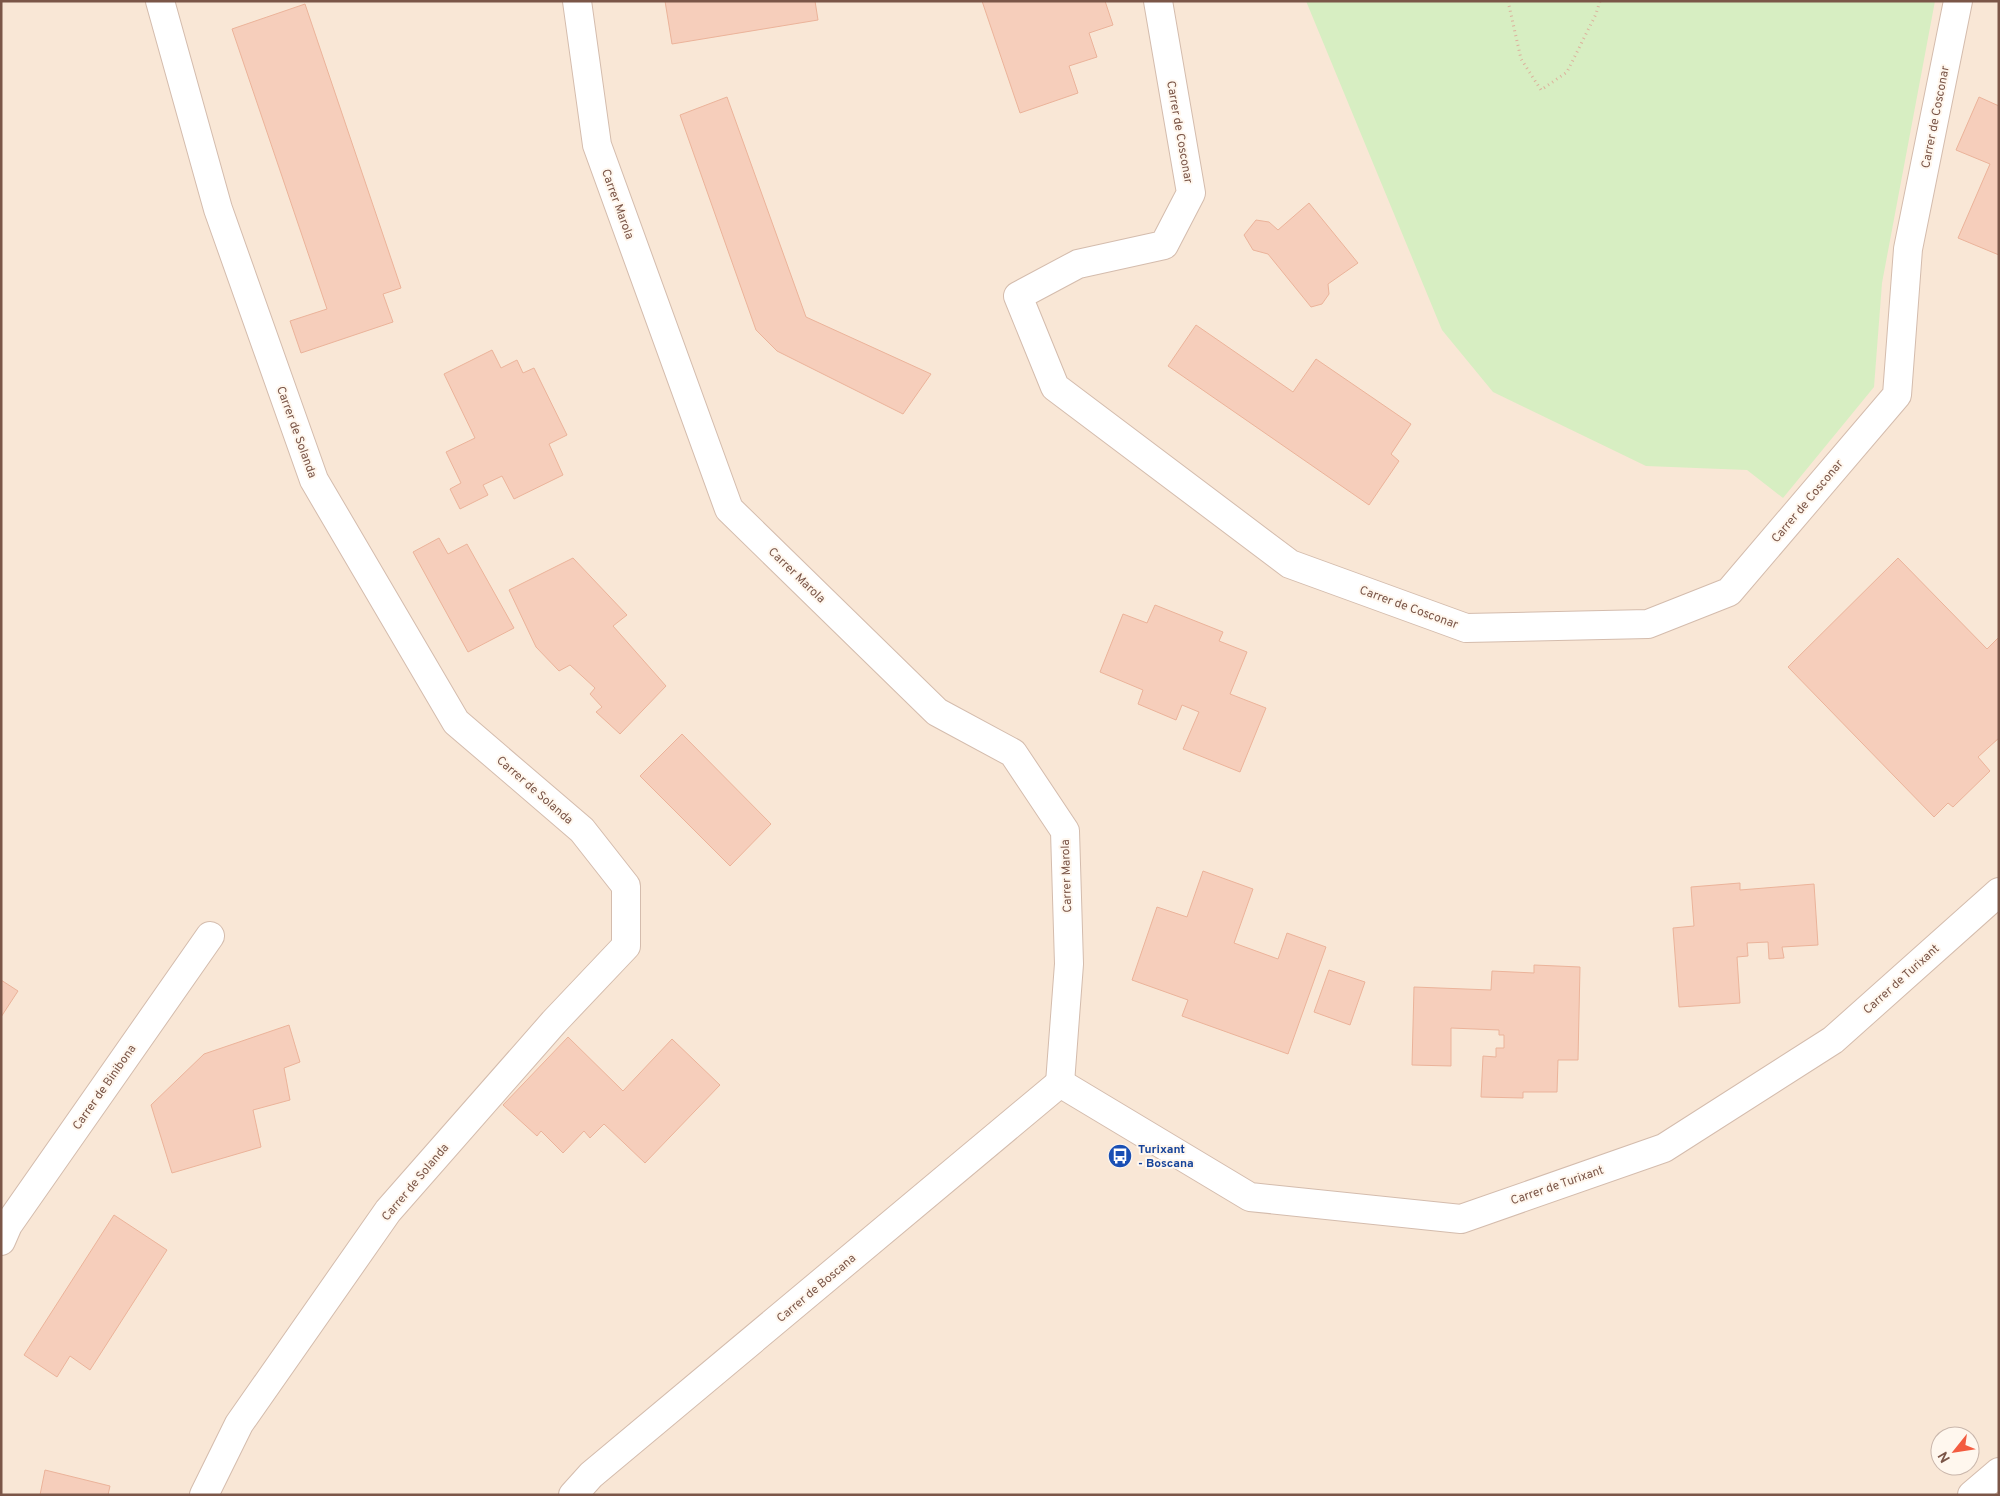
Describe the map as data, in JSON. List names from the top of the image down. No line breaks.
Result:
{"streets":{"street":["Carrer de Cosconar","Carrer Marola","Carrer de Solanda","Carrer de Turixant","Carrer de Binibona","Carrer de Boscana"]},"crossings":[["Carrer Marola","Carrer de Turixant"],["Carrer Marola","Carrer de Boscana"],["Carrer de Turixant","Carrer de Boscana"]],"places":{"bus stop":["Turixant - Boscana"]},"north":"bottom left"}
